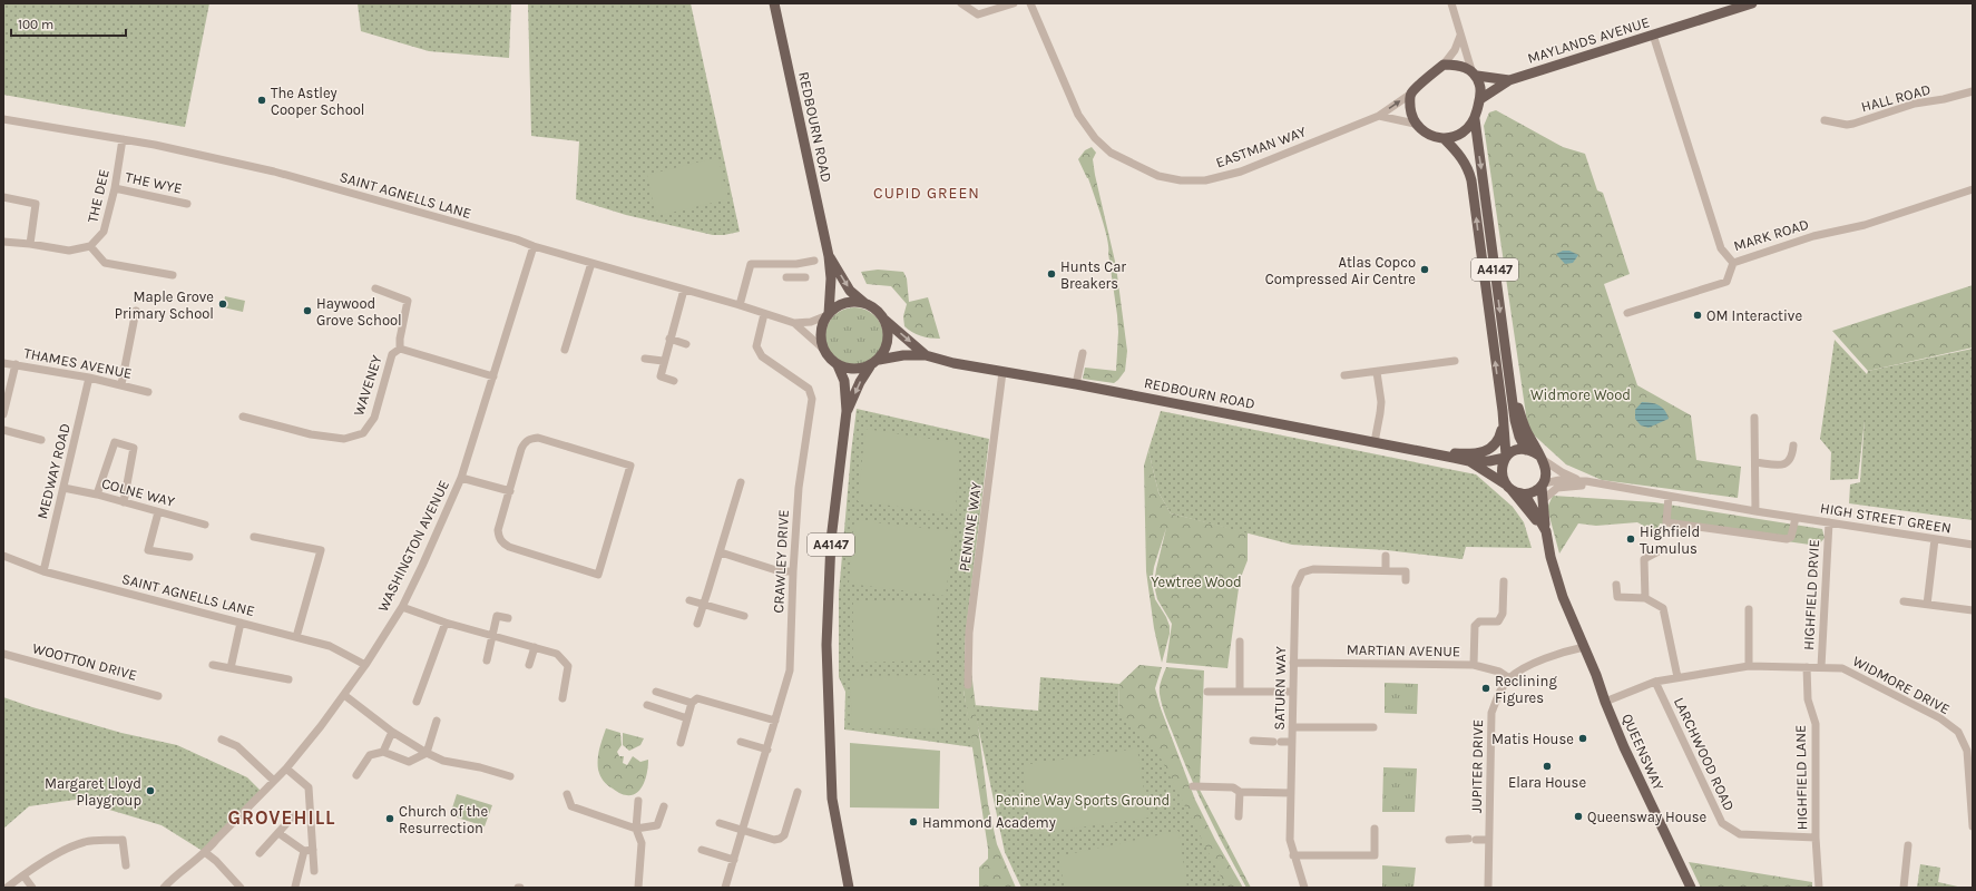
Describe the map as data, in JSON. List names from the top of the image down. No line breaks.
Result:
{"streets":{"main road":["MAYLANDS AVENUE","REDBOURN ROAD","A4147","QUEENSWAY"],"street":["HALL ROAD","EASTMAN WAY","THE WYE","SAINT AGNELLS LANE","THE DEE","MARK ROAD","THAMES AVENUE","WAVENEY","MEDWAY ROAD","COLNE WAY","HIGH STREET GREEN","PENNINE WAY","WASHINGTON AVENUE","CRAWLEY DRIVE","HIGHFIELD DRVIE","MARTIAN AVENUE","WOOTTON DRIVE","WIDMORE DRIVE","SATURN WAY","LARCHWOOD ROAD","JUPITER DRIVE","HIGHFIELD LANE"]},"crossings":[["MAYLANDS AVENUE","EASTMAN WAY"],["MAYLANDS AVENUE","MARK ROAD"],["MAYLANDS AVENUE","A4147"],["REDBOURN ROAD","SAINT AGNELLS LANE"],["REDBOURN ROAD","A4147"],["REDBOURN ROAD","HIGH STREET GREEN"],["REDBOURN ROAD","PENNINE WAY"],["REDBOURN ROAD","QUEENSWAY"],["EASTMAN WAY","A4147"],["THE WYE","THE DEE"],["SAINT AGNELLS LANE","THE DEE"],["SAINT AGNELLS LANE","A4147"],["SAINT AGNELLS LANE","MEDWAY ROAD"],["SAINT AGNELLS LANE","WASHINGTON AVENUE"],["SAINT AGNELLS LANE","CRAWLEY DRIVE"],["A4147","HIGH STREET GREEN"],["A4147","QUEENSWAY"],["THAMES AVENUE","MEDWAY ROAD"],["WAVENEY","WASHINGTON AVENUE"],["MEDWAY ROAD","COLNE WAY"],["HIGH STREET GREEN","HIGHFIELD DRVIE"],["HIGH STREET GREEN","QUEENSWAY"],["HIGHFIELD DRVIE","WIDMORE DRIVE"],["MARTIAN AVENUE","SATURN WAY"],["MARTIAN AVENUE","JUPITER DRIVE"],["WIDMORE DRIVE","QUEENSWAY"],["WIDMORE DRIVE","LARCHWOOD ROAD"],["WIDMORE DRIVE","HIGHFIELD LANE"],["QUEENSWAY","JUPITER DRIVE"],["LARCHWOOD ROAD","HIGHFIELD LANE"]],"districts":["CUPID GREEN","GROVEHILL"],"parks":["Widmore Wood","Yewtree Wood","Penine Way Sports Ground"],"places":["The Astley Cooper School","Atlas Copco Compressed Air Centre","Hunts Car Breakers","Maple Grove Primary School","Haywood Grove School","OM Interactive","Highfield Tumulus","Reclining Figures","Matis House","Elara House","Margaret Lloyd Playgroup","Queensway House","Church of the Resurrection","Hammond Academy"],"scale_bar":"100 m"}
